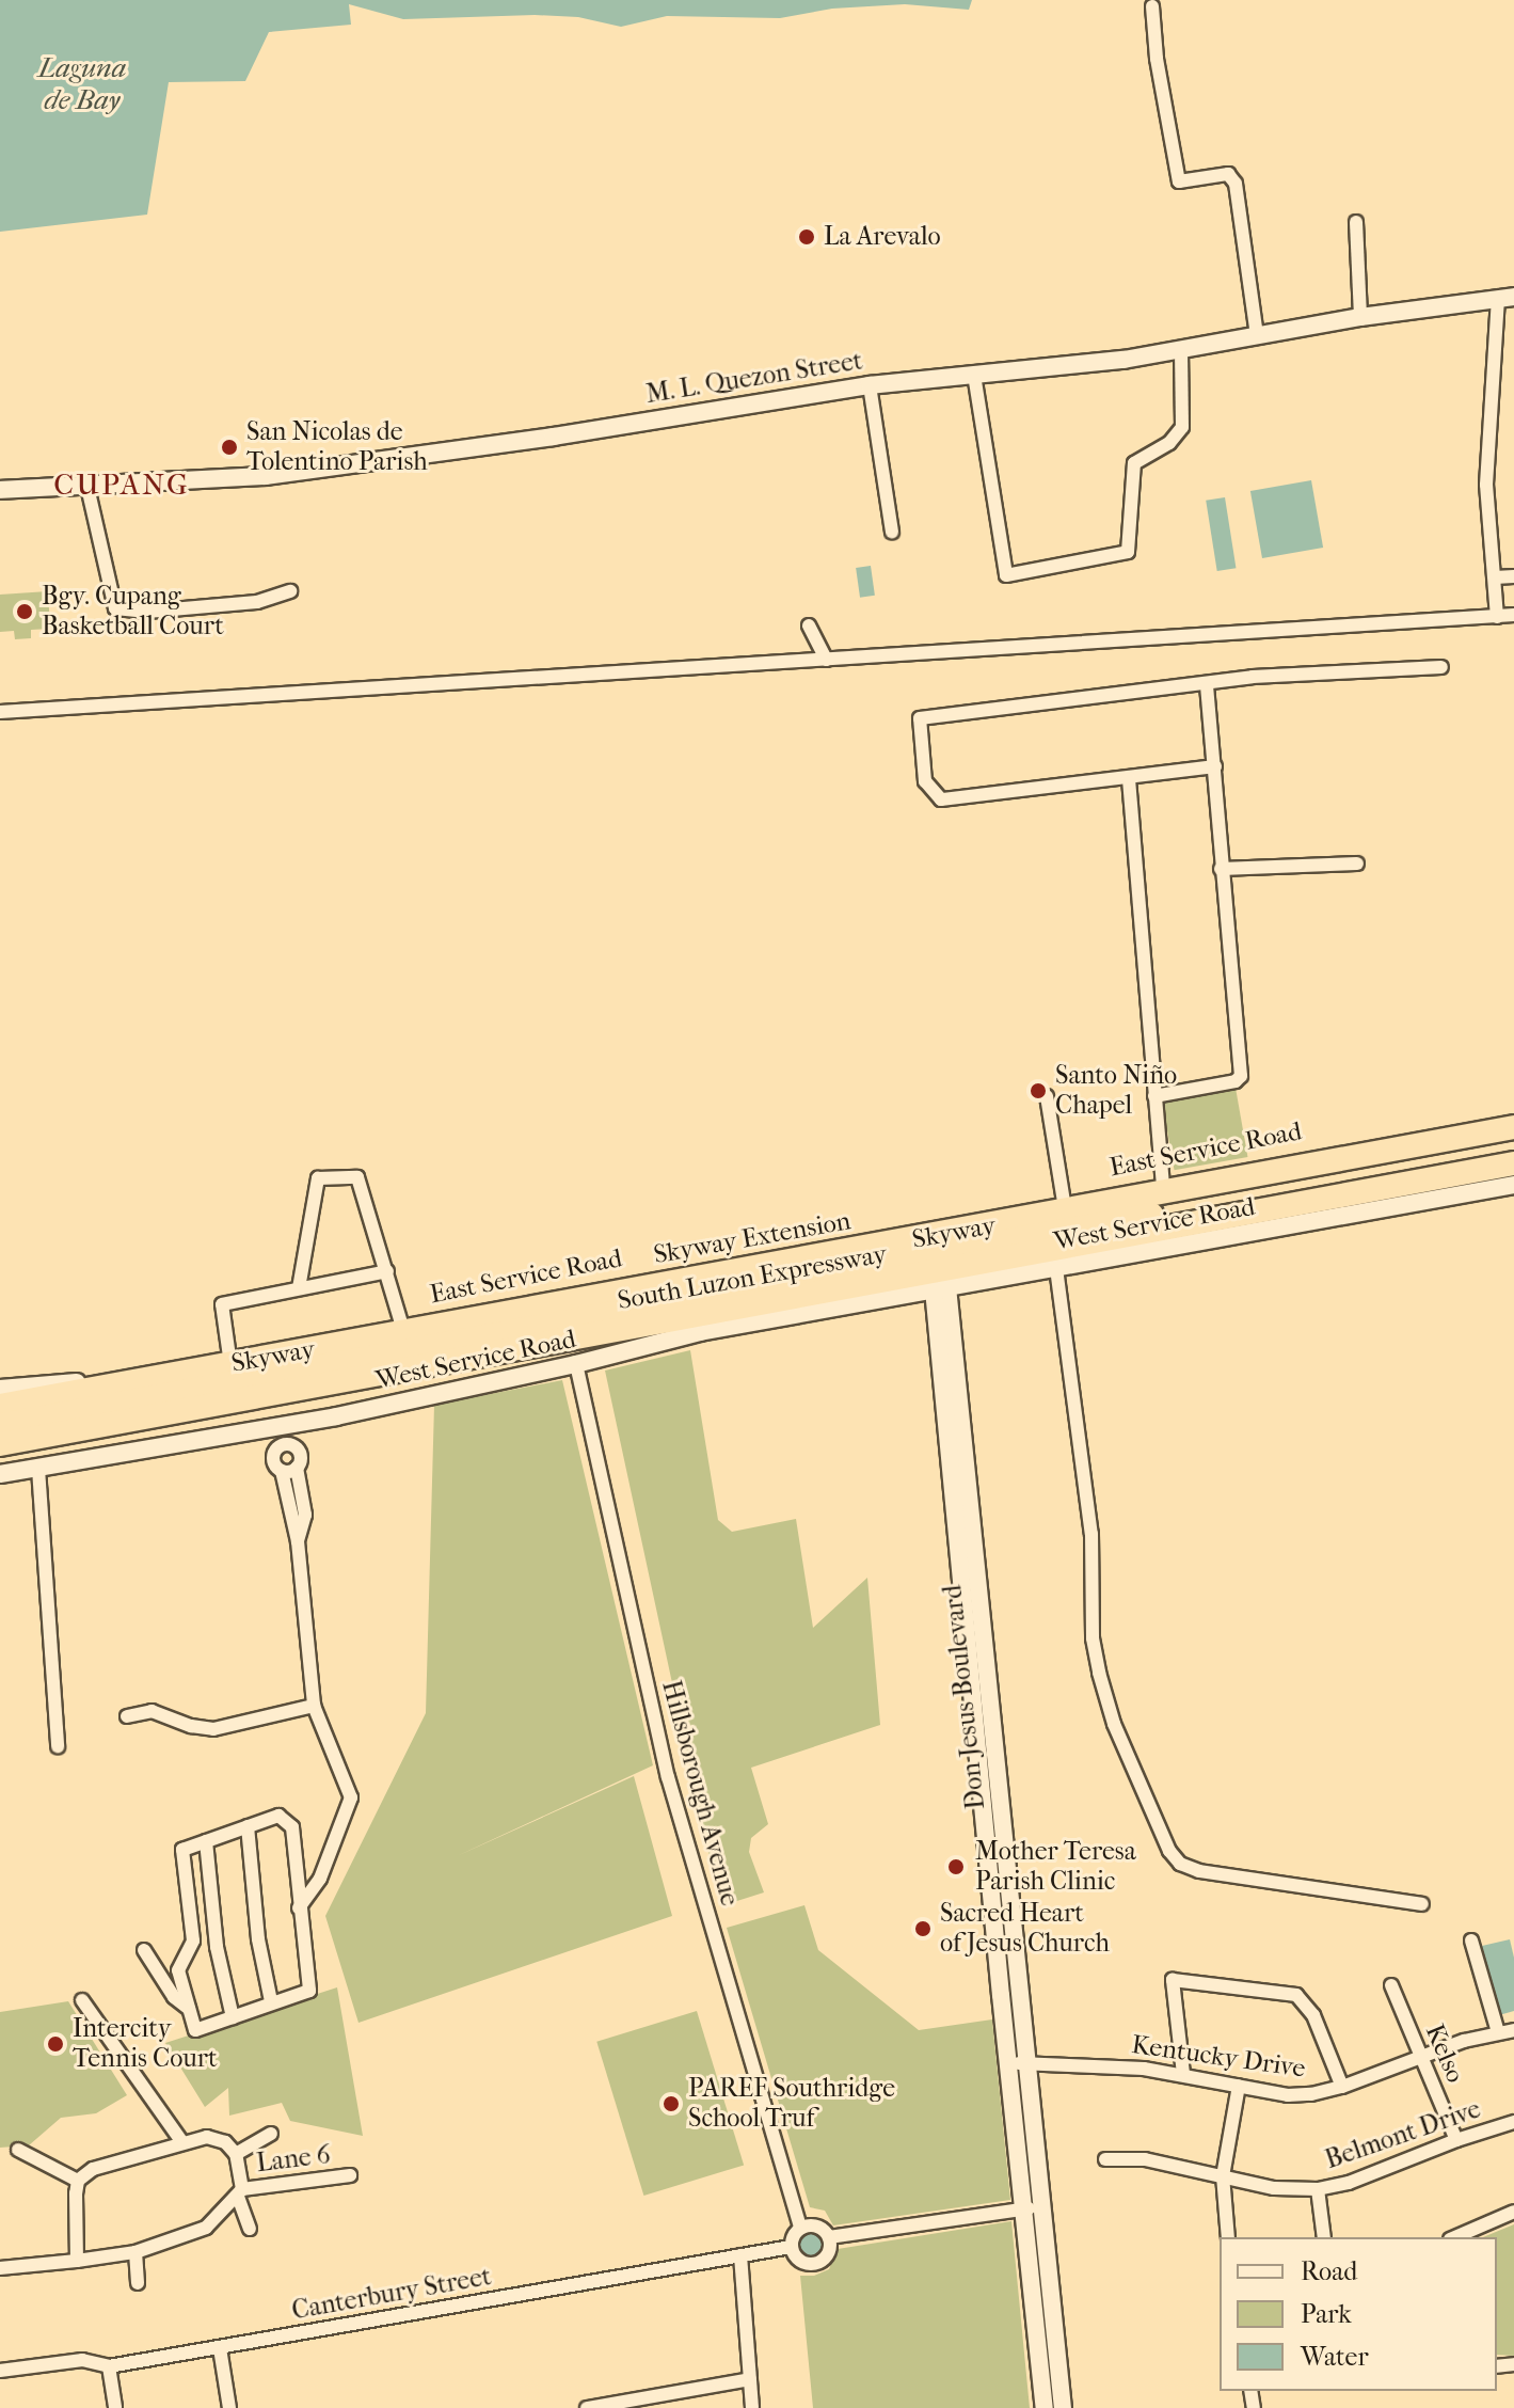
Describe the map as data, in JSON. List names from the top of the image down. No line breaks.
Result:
{"streets":{"highway":["Skyway","Skyway Extension","South Luzon Expressway"],"main road":["M. L. Quezon Street","East Service Road","West Service Road","Don Jesus Boulevard"],"street":["Hillsborough Avenue","Kelso","Kentucky Drive","Belmont Drive","Lane 6","Canterbury Street"]},"crossings":[["West Service Road","Don Jesus Boulevard"],["West Service Road","Hillsborough Avenue"],["Skyway","South Luzon Expressway"],["Don Jesus Boulevard","Kentucky Drive"],["Hillsborough Avenue","Canterbury Street"],["Kelso","Kentucky Drive"],["Kelso","Belmont Drive"]],"districts":["CUPANG"],"water":["Laguna de Bay"],"places":["La Arevalo","San Nicolas de Tolentino Parish","Bgy. Cupang Basketball Court","Santo Niño Chapel","Mother Teresa Parish Clinic","Sacred Heart of Jesus Church","Intercity Tennis Court","PAREF Southridge School Truf"],"legend":["Road","Park","Water"]}
